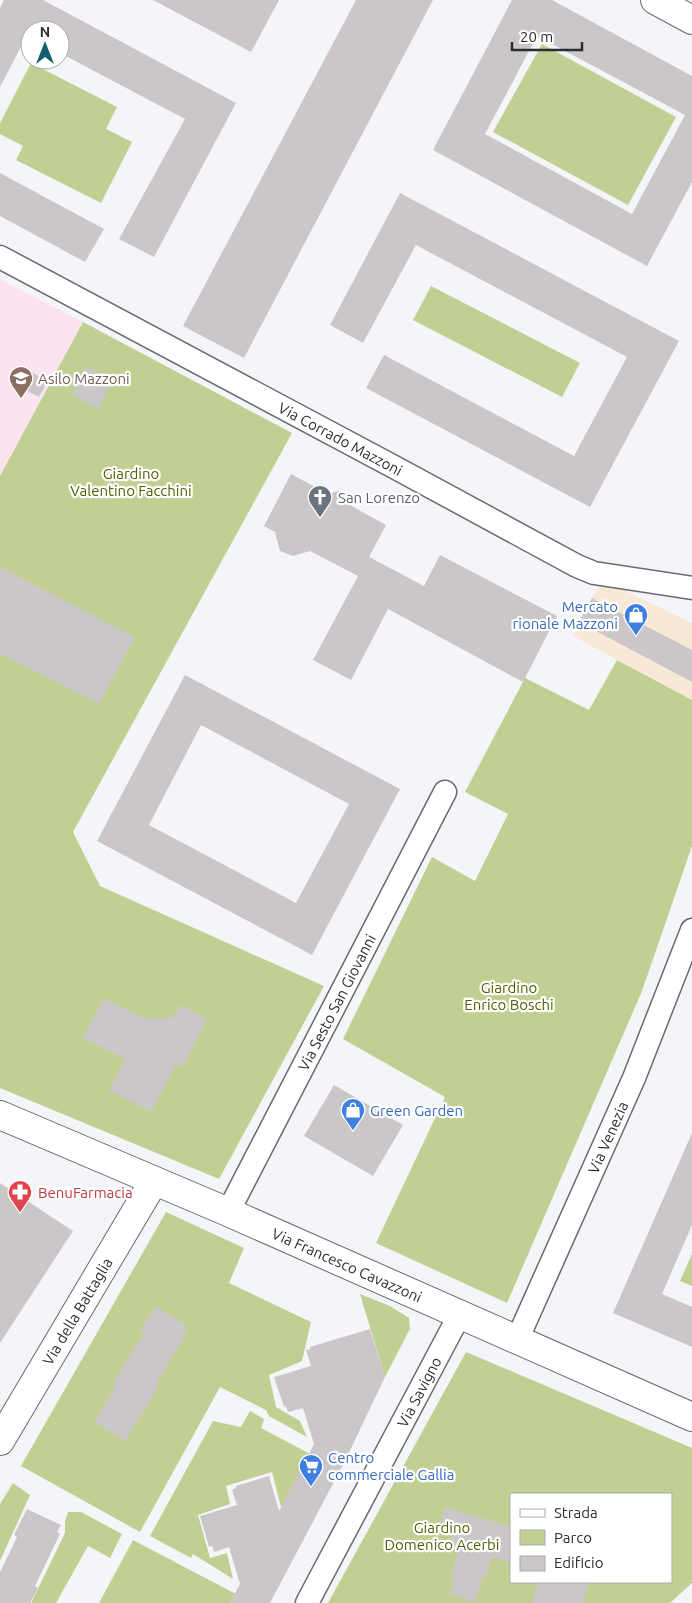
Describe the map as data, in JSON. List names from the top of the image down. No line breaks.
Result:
{"streets":{"street":["Via Corrado Mazzoni","Via Sesto San Giovanni","Via Venezia","Via Francesco Cavazzoni","Via della Battaglia","Via Savigno"]},"crossings":[["Via Sesto San Giovanni","Via Francesco Cavazzoni"],["Via Venezia","Via Francesco Cavazzoni"],["Via Francesco Cavazzoni","Via della Battaglia"],["Via Francesco Cavazzoni","Via Savigno"]],"parks":["Giardino Valentino Facchini","Giardino Enrico Boschi","Giardino Domenico Acerbi"],"places":{"school or university":["Asilo Mazzoni"],"church":["San Lorenzo"],"shop":["Mercato rionale Mazzoni","Green Garden"],"pharmacy":["BenuFarmacia"],"supermarket":["Centro commerciale Gallia"]},"legend":["Strada","Parco","Edificio"],"scale_bar":"20 m","north":"top"}
